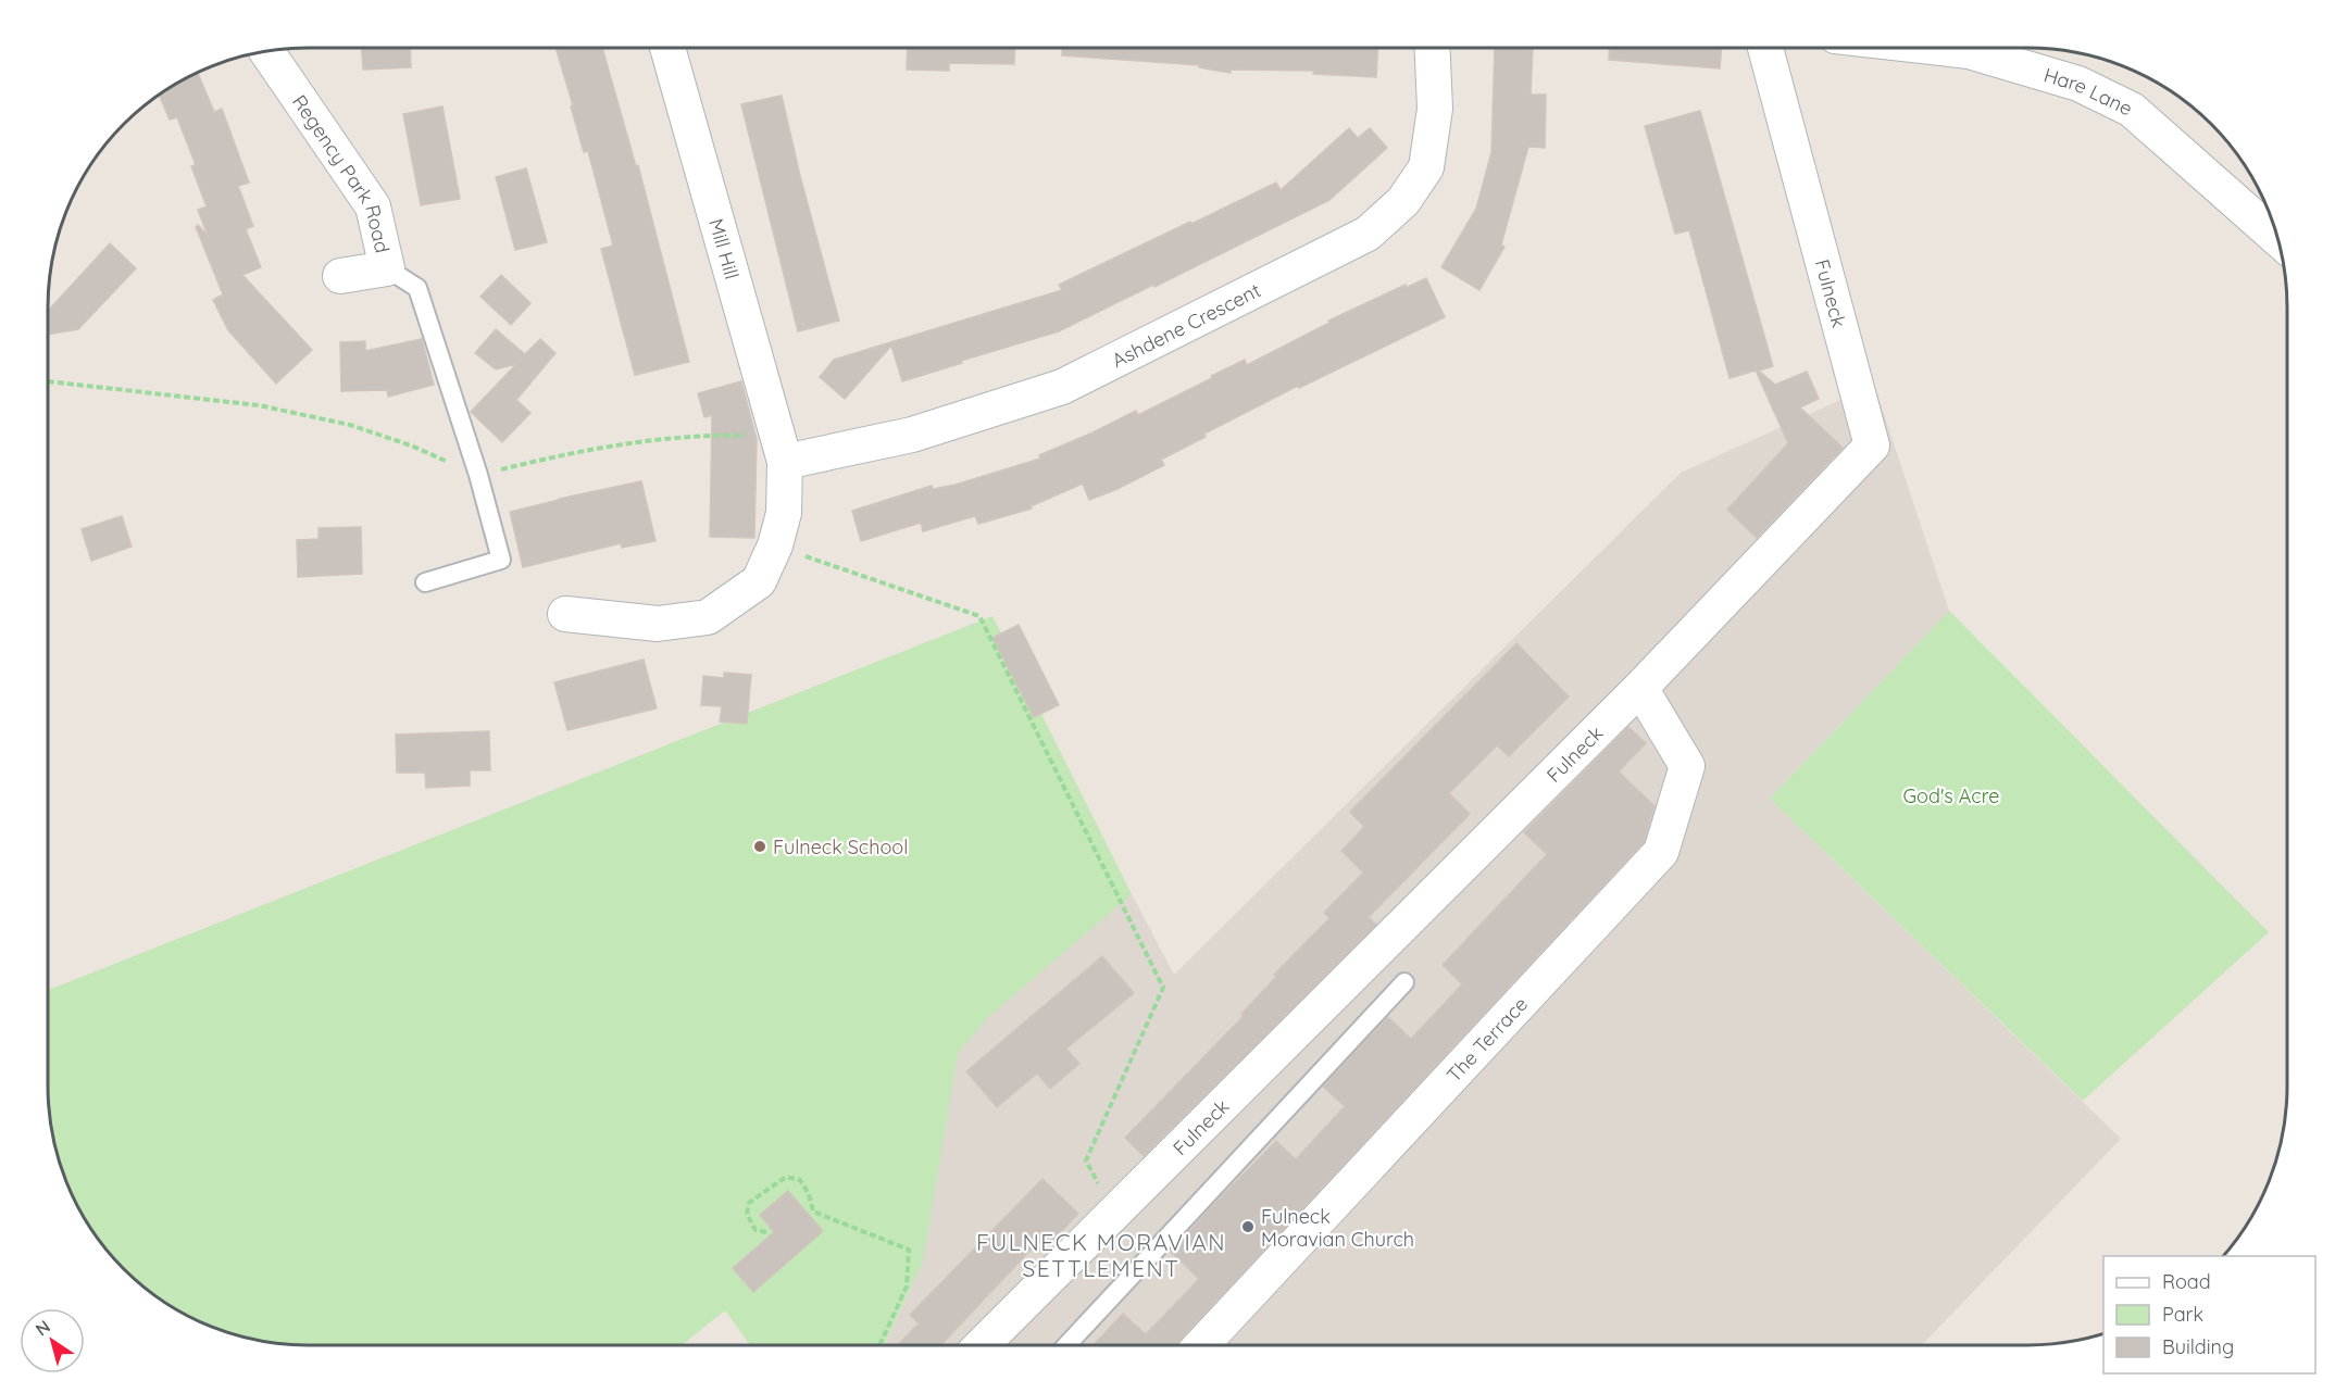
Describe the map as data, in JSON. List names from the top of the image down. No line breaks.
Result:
{"streets":{"street":["Hare Lane","Regency Park Road","Mill Hill","Fulneck","Ashdene Crescent","The Terrace"]},"crossings":[["Mill Hill","Ashdene Crescent"],["Fulneck","The Terrace"]],"districts":["FULNECK MORAVIAN SETTLEMENT"],"parks":["God's Acre"],"places":["Fulneck School","Fulneck Moravian Church"],"legend":["Road","Park","Building"],"north":"top left"}
